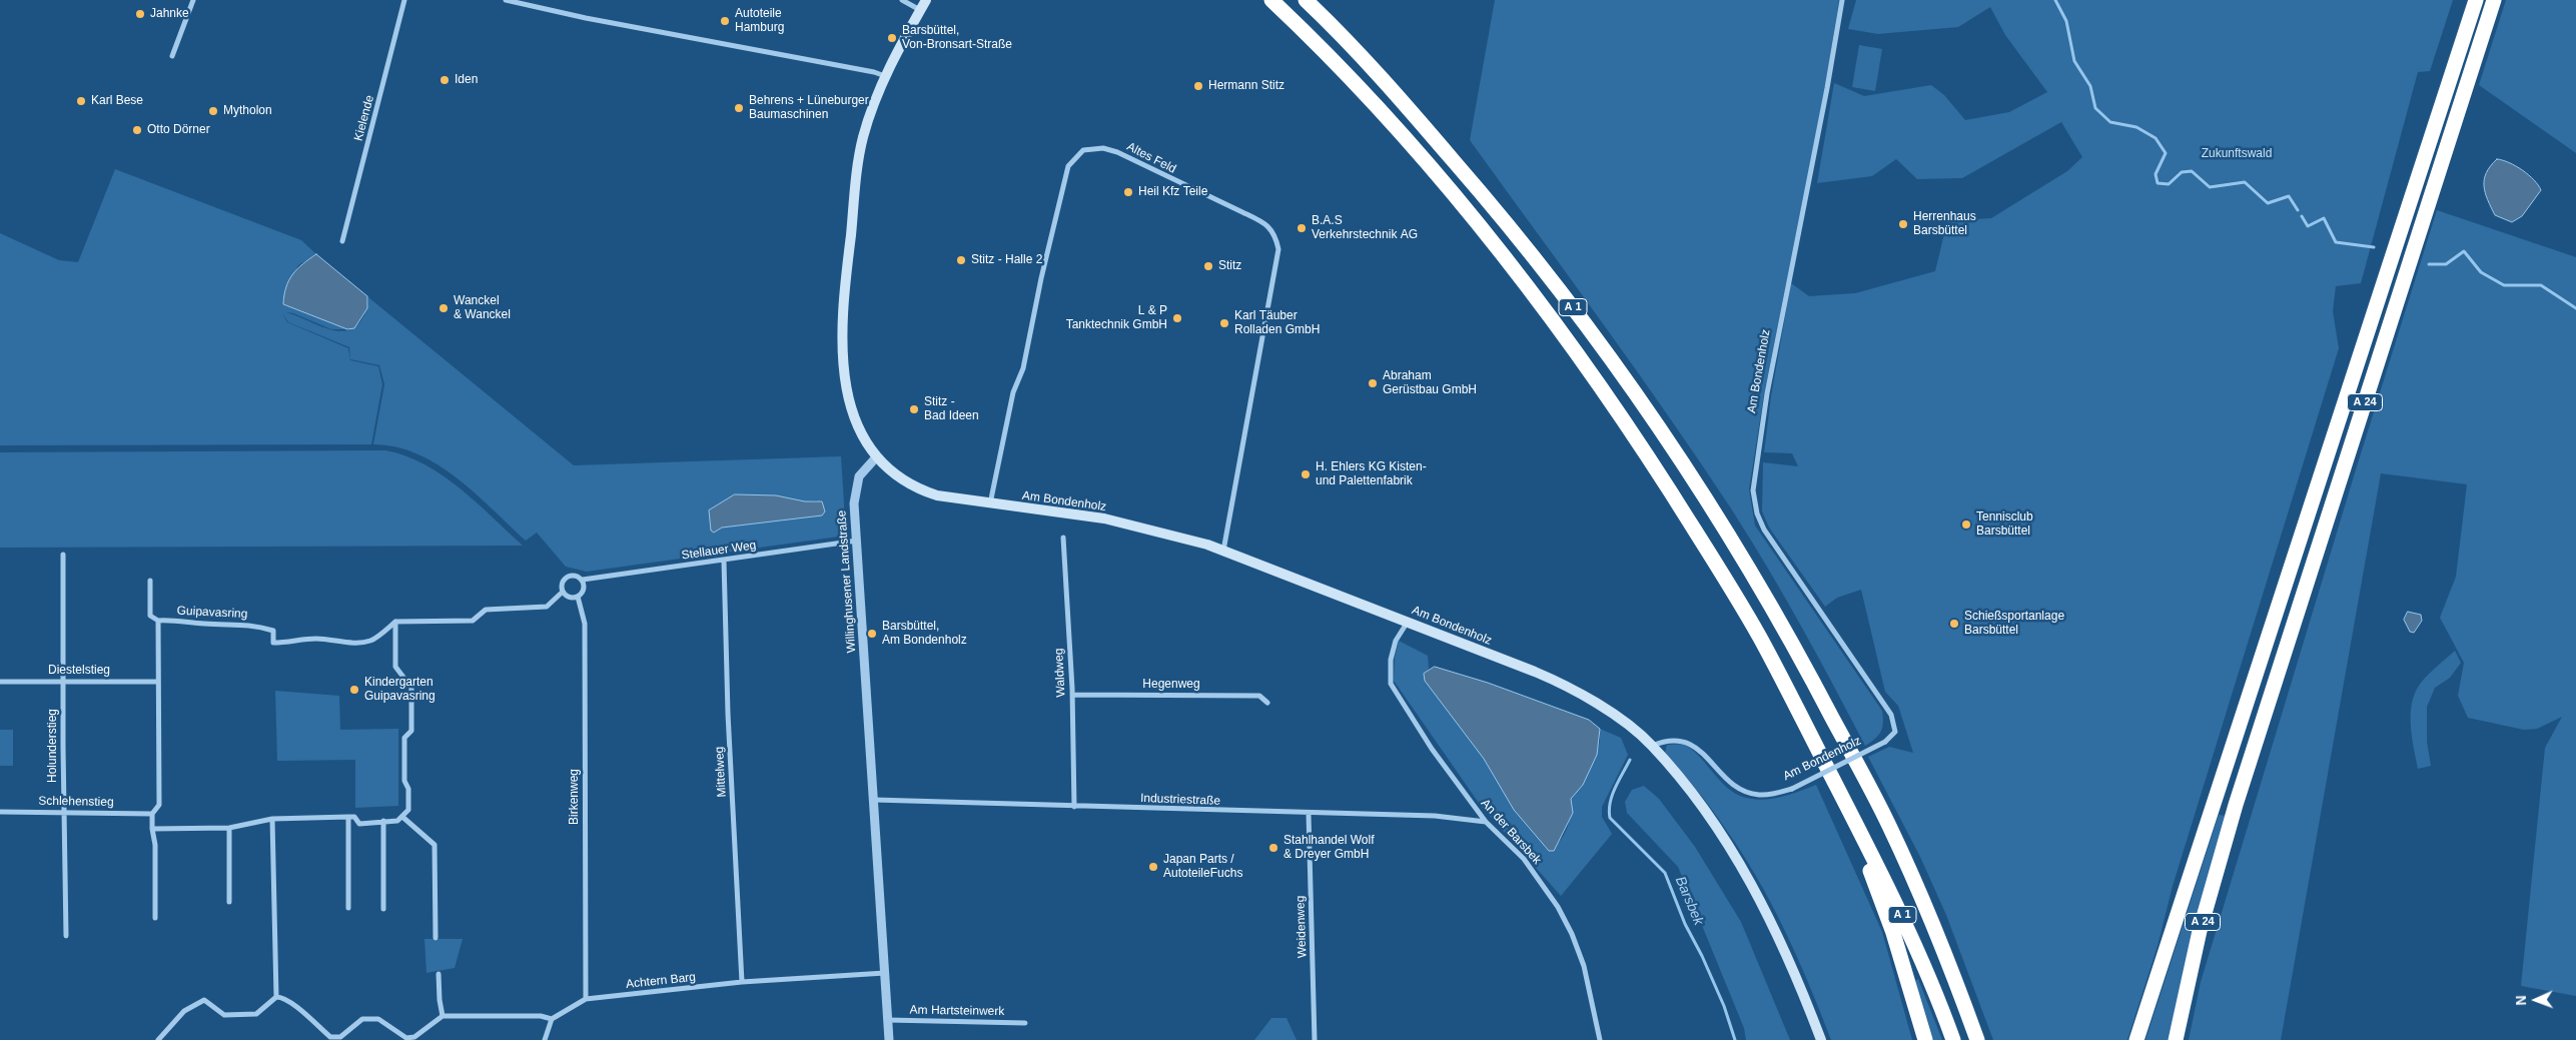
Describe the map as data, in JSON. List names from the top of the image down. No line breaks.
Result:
{"streets":{"highway":["A 1","A 24"],"main road":["Am Bondenholz"],"street":["Kielende","Altes Feld","Stellauer Weg","Willinghusener Landstraße","Guipavasring","Diestelstieg","Waldweg","Hegenweg","Holunderstieg","Mittelweg","Birkenweg","Industriestraße","Schlehenstieg","An der Barsbek","Weidenweg","Achtern Barg","Am Hartsteinwerk"]},"crossings":[["Altes Feld","Am Bondenholz"],["Am Bondenholz","Willinghusener Landstraße"],["Am Bondenholz","An der Barsbek"],["Stellauer Weg","Willinghusener Landstraße"],["Stellauer Weg","Mittelweg"],["Stellauer Weg","Birkenweg"],["Willinghusener Landstraße","Industriestraße"],["Willinghusener Landstraße","Achtern Barg"],["Willinghusener Landstraße","Am Hartsteinwerk"],["Diestelstieg","Holunderstieg"],["Waldweg","Hegenweg"],["Waldweg","Industriestraße"],["Holunderstieg","Schlehenstieg"],["Mittelweg","Achtern Barg"],["Birkenweg","Achtern Barg"],["Industriestraße","An der Barsbek"],["Industriestraße","Weidenweg"]],"water":["Barsbek"],"parks":["Zukunftswald"],"places":["Jahnke","Autoteile Hamburg","Barsbüttel, Von-Bronsart-Straße","Iden","Hermann Stitz","Karl Bese","Behrens + Lüneburger Baumaschinen","Mytholon","Otto Dörner","Heil Kfz Teile","Herrenhaus Barsbüttel","B.A.S Verkehrstechnik AG","Stitz - Halle 2","Stitz","Wanckel & Wanckel","L & P Tanktechnik GmbH","Karl Täuber Rolladen GmbH","Abraham Gerüstbau GmbH","Stitz - Bad Ideen","H. Ehlers KG Kisten- und Palettenfabrik","Tennisclub Barsbüttel","Schießsportanlage Barsbüttel","Barsbüttel, Am Bondenholz","Kindergarten Guipavasring","Stahlhandel Wolf & Dreyer GmbH","Japan Parts / AutoteileFuchs"],"north":"left"}
